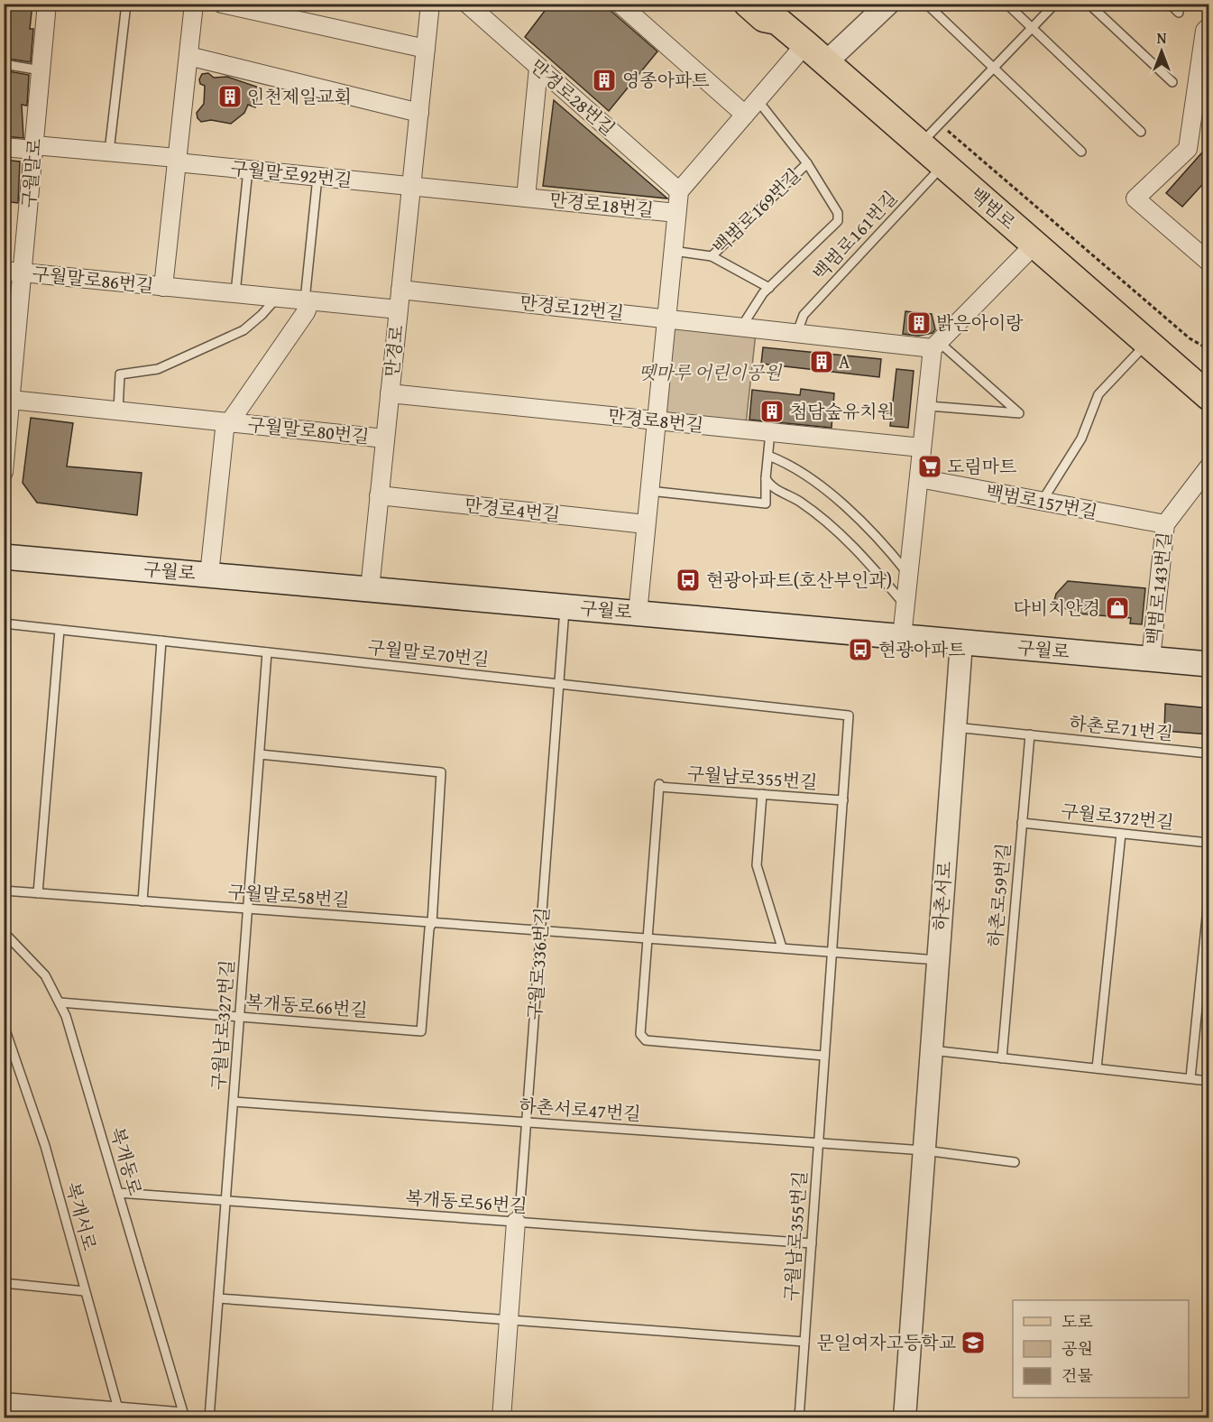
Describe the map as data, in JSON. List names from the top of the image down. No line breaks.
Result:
{"streets":{"main road":["백범로","구월로"],"street":["만경로28번길","구월말로","구월말로92번길","만경로18번길","구월말로86번길","만경로12번길","만경로","만경로8번길","구월말로80번길","백범로157번길","만경로4번길","백범로143번길","하촌서로","구월로336번길"],"lane":["백범로169번길","백범로161번길","구월말로70번길","하촌로71번길","구월남로355번길","구월로372번길","하촌로59번길","구월말로58번길","복개동로66번길","구월남로327번길","하촌서로47번길","복개동로","복개동로56번길","복개서로"]},"crossings":[["만경로28번길","만경로18번길"],["구월말로","구월말로92번길"],["구월말로","구월말로86번길"],["구월말로","구월말로80번길"],["구월말로92번길","만경로18번길"],["구월말로92번길","구월말로86번길"],["구월말로92번길","만경로"],["만경로18번길","만경로"],["백범로","백범로161번길"],["백범로161번길","만경로12번길"],["구월말로86번길","만경로"],["구월말로86번길","구월말로80번길"],["만경로12번길","만경로"],["만경로","만경로8번길"],["만경로","구월말로80번길"],["만경로","만경로4번길"],["만경로","구월로"],["백범로157번길","백범로143번길"],["구월로","백범로143번길"],["구월로","하촌서로"],["구월로","구월로336번길"],["구월말로70번길","구월남로355번길"],["구월말로70번길","구월로336번길"],["구월말로70번길","구월남로327번길"],["하촌로71번길","하촌로59번길"],["하촌로71번길","하촌서로"],["구월남로355번길","구월말로58번길"],["구월남로355번길","하촌서로47번길"],["구월남로355번길","복개동로56번길"],["구월로372번길","하촌로59번길"],["구월말로58번길","하촌서로"],["구월말로58번길","구월로336번길"],["구월말로58번길","복개동로66번길"],["구월말로58번길","구월남로327번길"],["하촌서로","하촌서로47번길"],["구월로336번길","하촌서로47번길"],["구월로336번길","복개동로56번길"],["복개동로66번길","구월남로327번길"],["복개동로66번길","복개동로"],["구월남로327번길","하촌서로47번길"],["구월남로327번길","복개동로56번길"],["복개동로","복개동로56번길"]],"parks":["뗏마루 어린이공원"],"places":{"building":["영종아파트","인천제일교회","밝은아이랑","A","첨담숲유치원"],"supermarket":["도림마트"],"bus stop":["현광아파트(호산부인과)","현광아파트"],"shop":["다비치안경"],"school or university":["문일여자고등학교"]},"legend":["도로","공원","건물"],"north":"top"}
